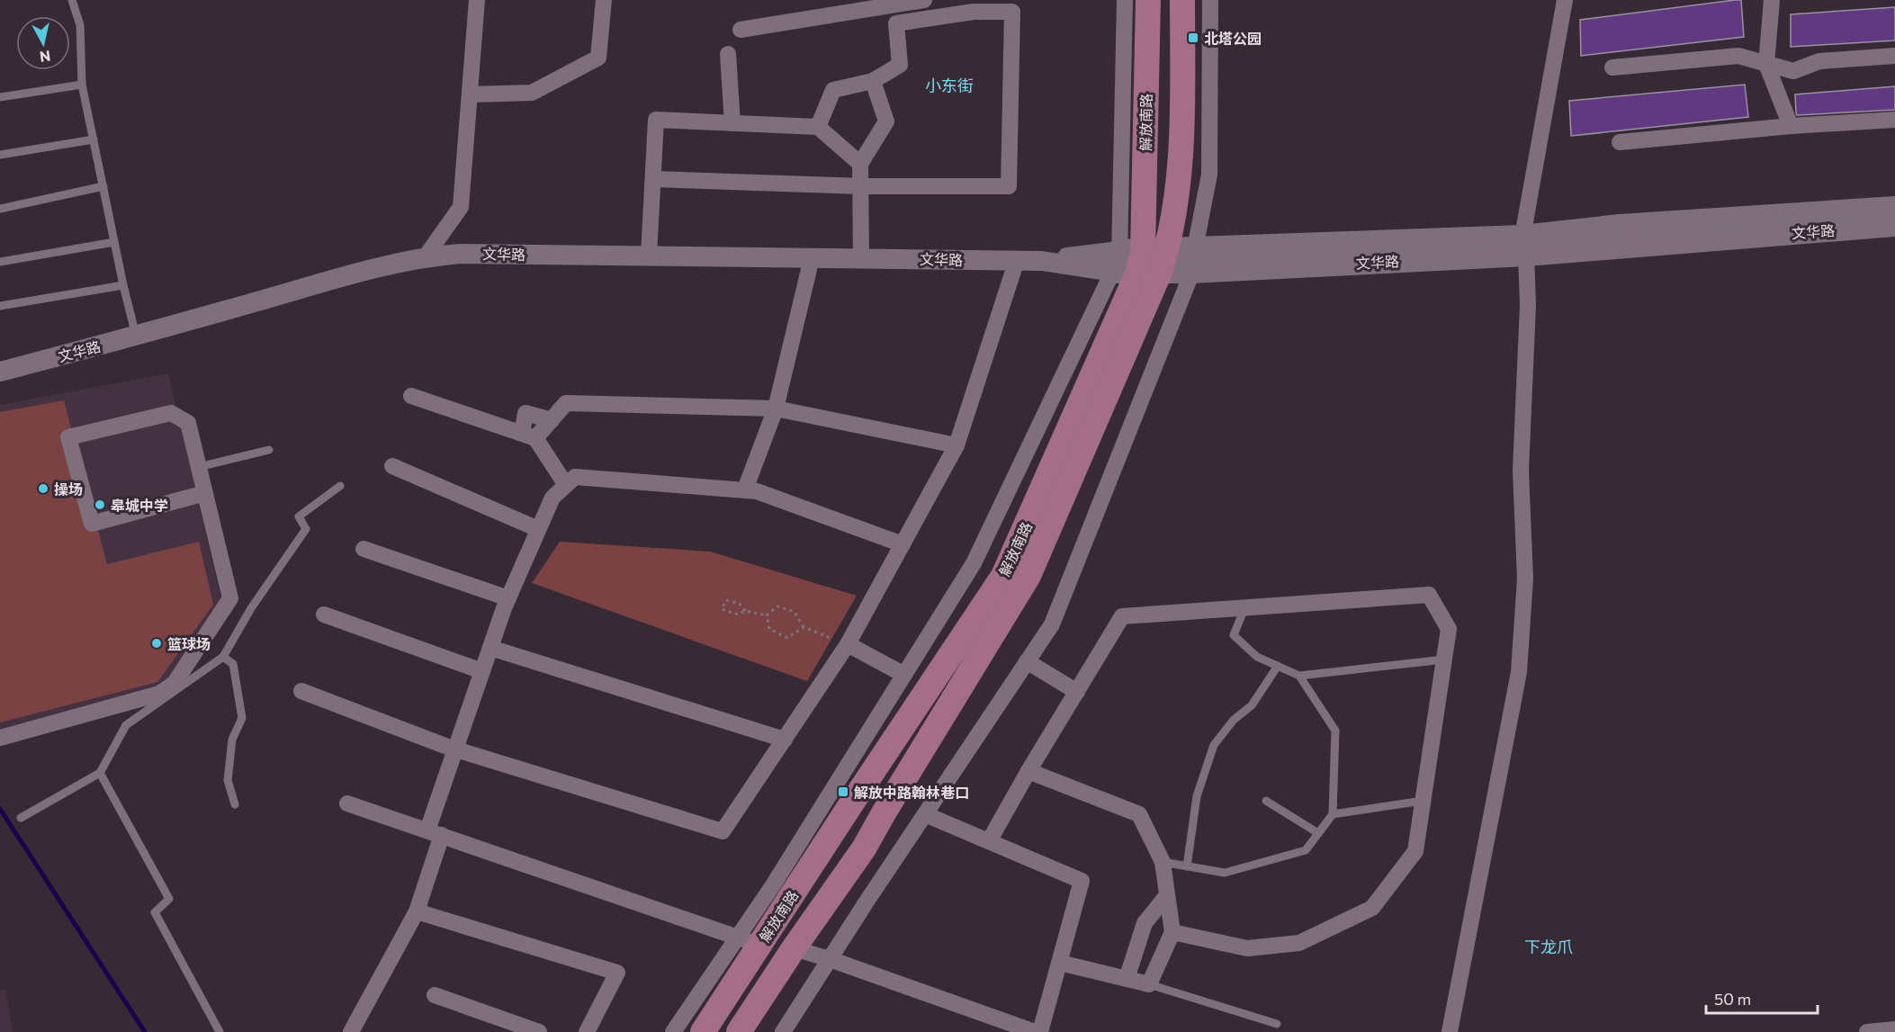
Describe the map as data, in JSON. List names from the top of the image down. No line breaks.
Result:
{"streets":{"main road":["解放南路","文华路"]},"crossings":[["解放南路","文华路"]],"districts":["小东街","下龙爪"],"places":{"transit":["北塔公园","解放中路翰林巷口"],"other":["操场","皋城中学","篮球场"]},"scale_bar":"50 m","north":"bottom"}
